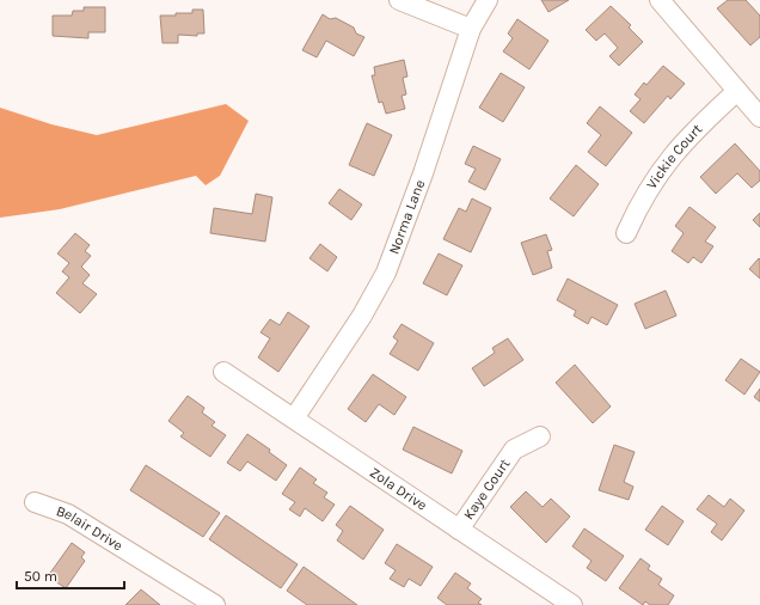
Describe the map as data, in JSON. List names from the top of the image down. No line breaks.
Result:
{"streets":{"street":["Vickie Court","Norma Lane","Zola Drive","Kaye Court","Belair Drive"]},"crossings":[["Norma Lane","Zola Drive"],["Zola Drive","Kaye Court"]],"scale_bar":"50 m"}
